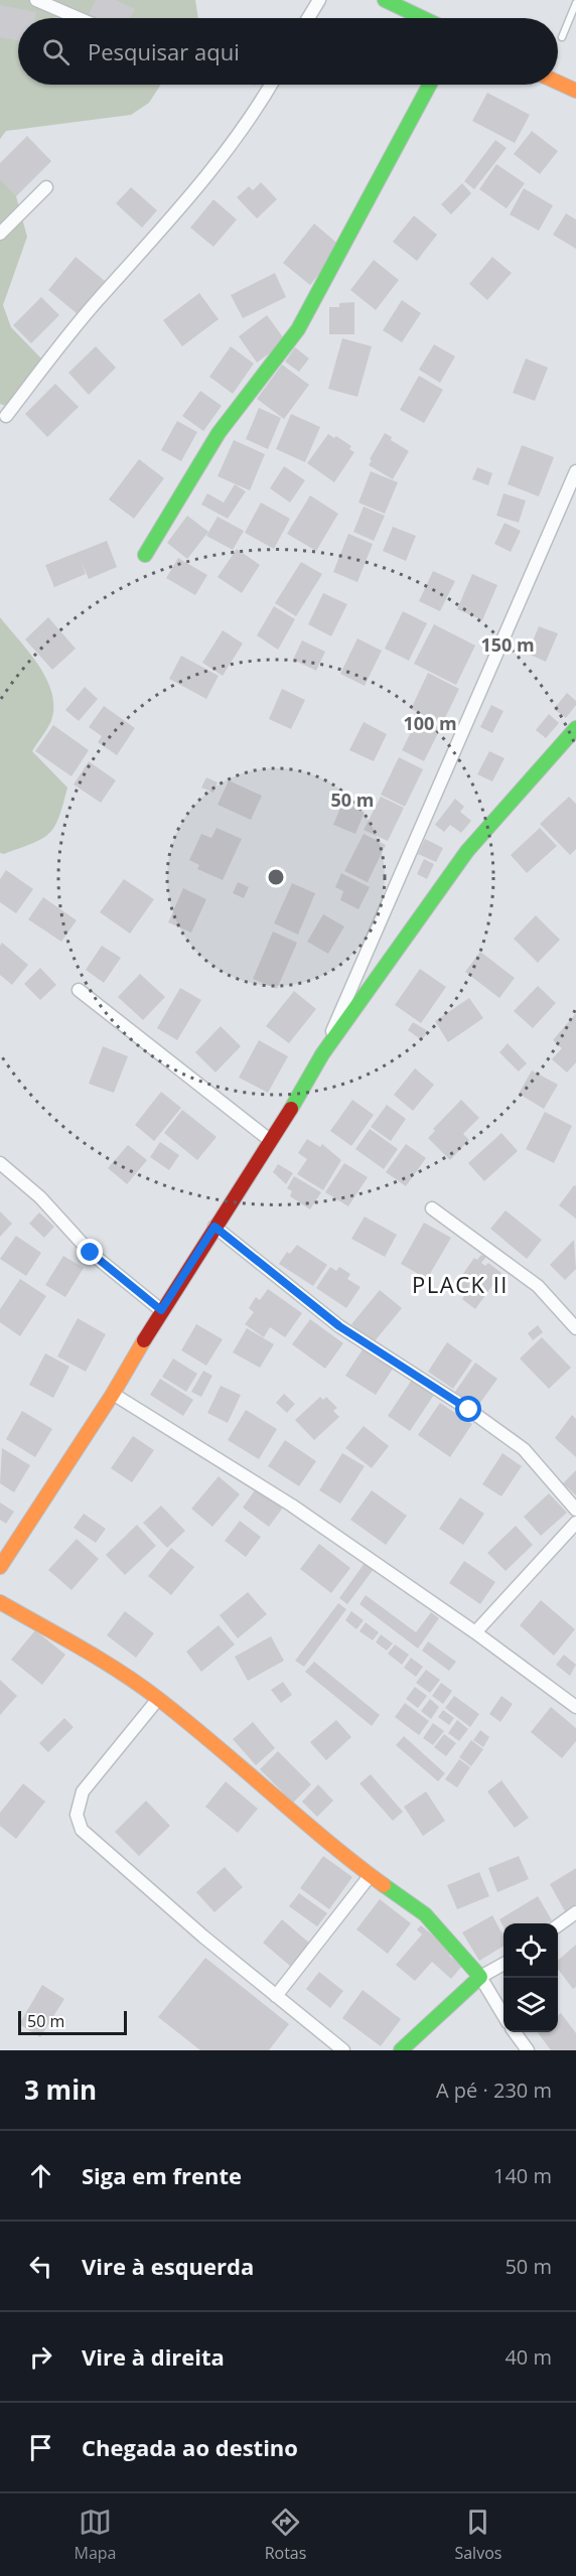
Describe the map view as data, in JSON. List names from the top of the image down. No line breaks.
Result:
{"districts":["PLACK II"],"scale_bar":"50 m","page":{"search":"Pesquisar aqui","scale":"50 m","heading":["3 min","A pé · 230 m"],"list":[["Siga em frente","140 m"],["Vire à esquerda","50 m"],["Vire à direita","40 m"],"Chegada ao destino"],"nav":["Mapa","Rotas","Salvos"]},"rings":["150 m","100 m","50 m"]}
